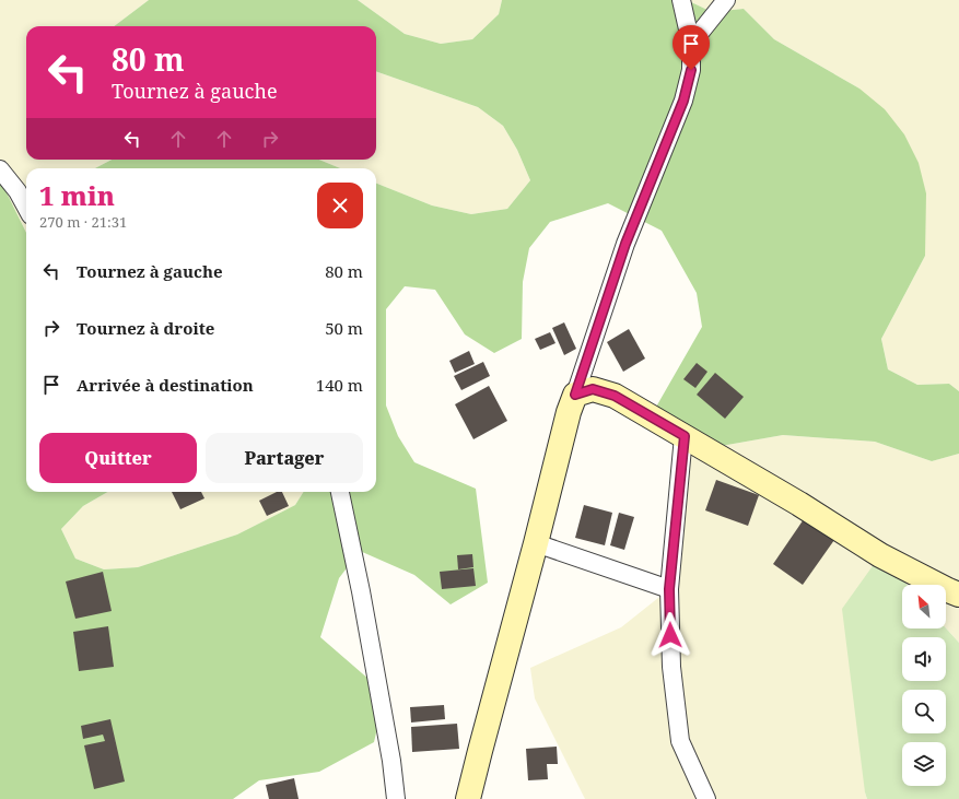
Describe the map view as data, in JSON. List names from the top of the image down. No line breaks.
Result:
{"north":"top left","page":{"turn":["80 m","Tournez à gauche"],"heading":["1 min","270 m · 21:31"],"list":[{"name":"Tournez à gauche","value":"80 m"},{"name":"Tournez à droite","value":"50 m"},{"name":"Arrivée à destination","value":"140 m"}],"buttons":["Quitter","Partager"]}}
